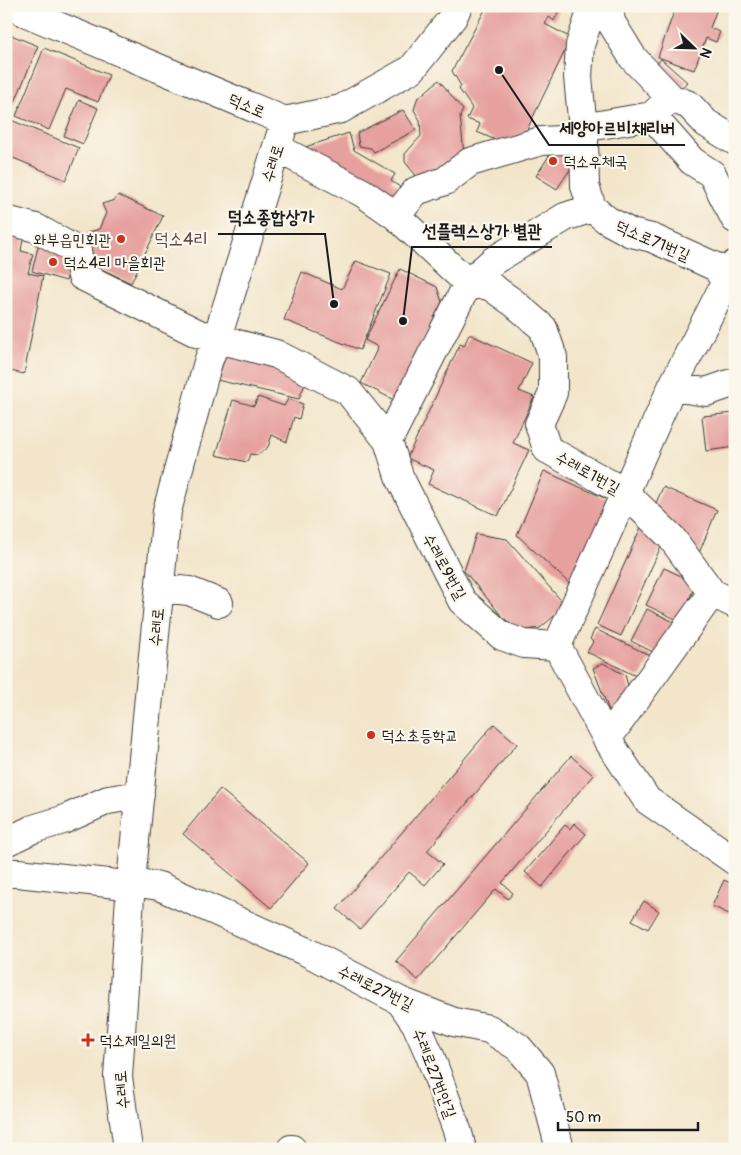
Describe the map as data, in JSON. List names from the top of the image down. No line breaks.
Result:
{"streets":{"street":["덕소로","수레로","덕소로71번길","수레로1번길","수레로9번길","수레로27번길","수레로27번안길"]},"crossings":[["덕소로","수레로"],["수레로","수레로9번길"],["수레로","수레로27번길"],["수레로27번길","수레로27번안길"]],"districts":["덕소4리"],"places":{"other":["세양아르비채리버","덕소우체국","와부읍민회관","덕소4리 마을회관","덕소종합상가","선플렉스상가 별관","덕소초등학교"],"health":["덕소제일의원"]},"scale_bar":"50 m","north":"bottom right"}
